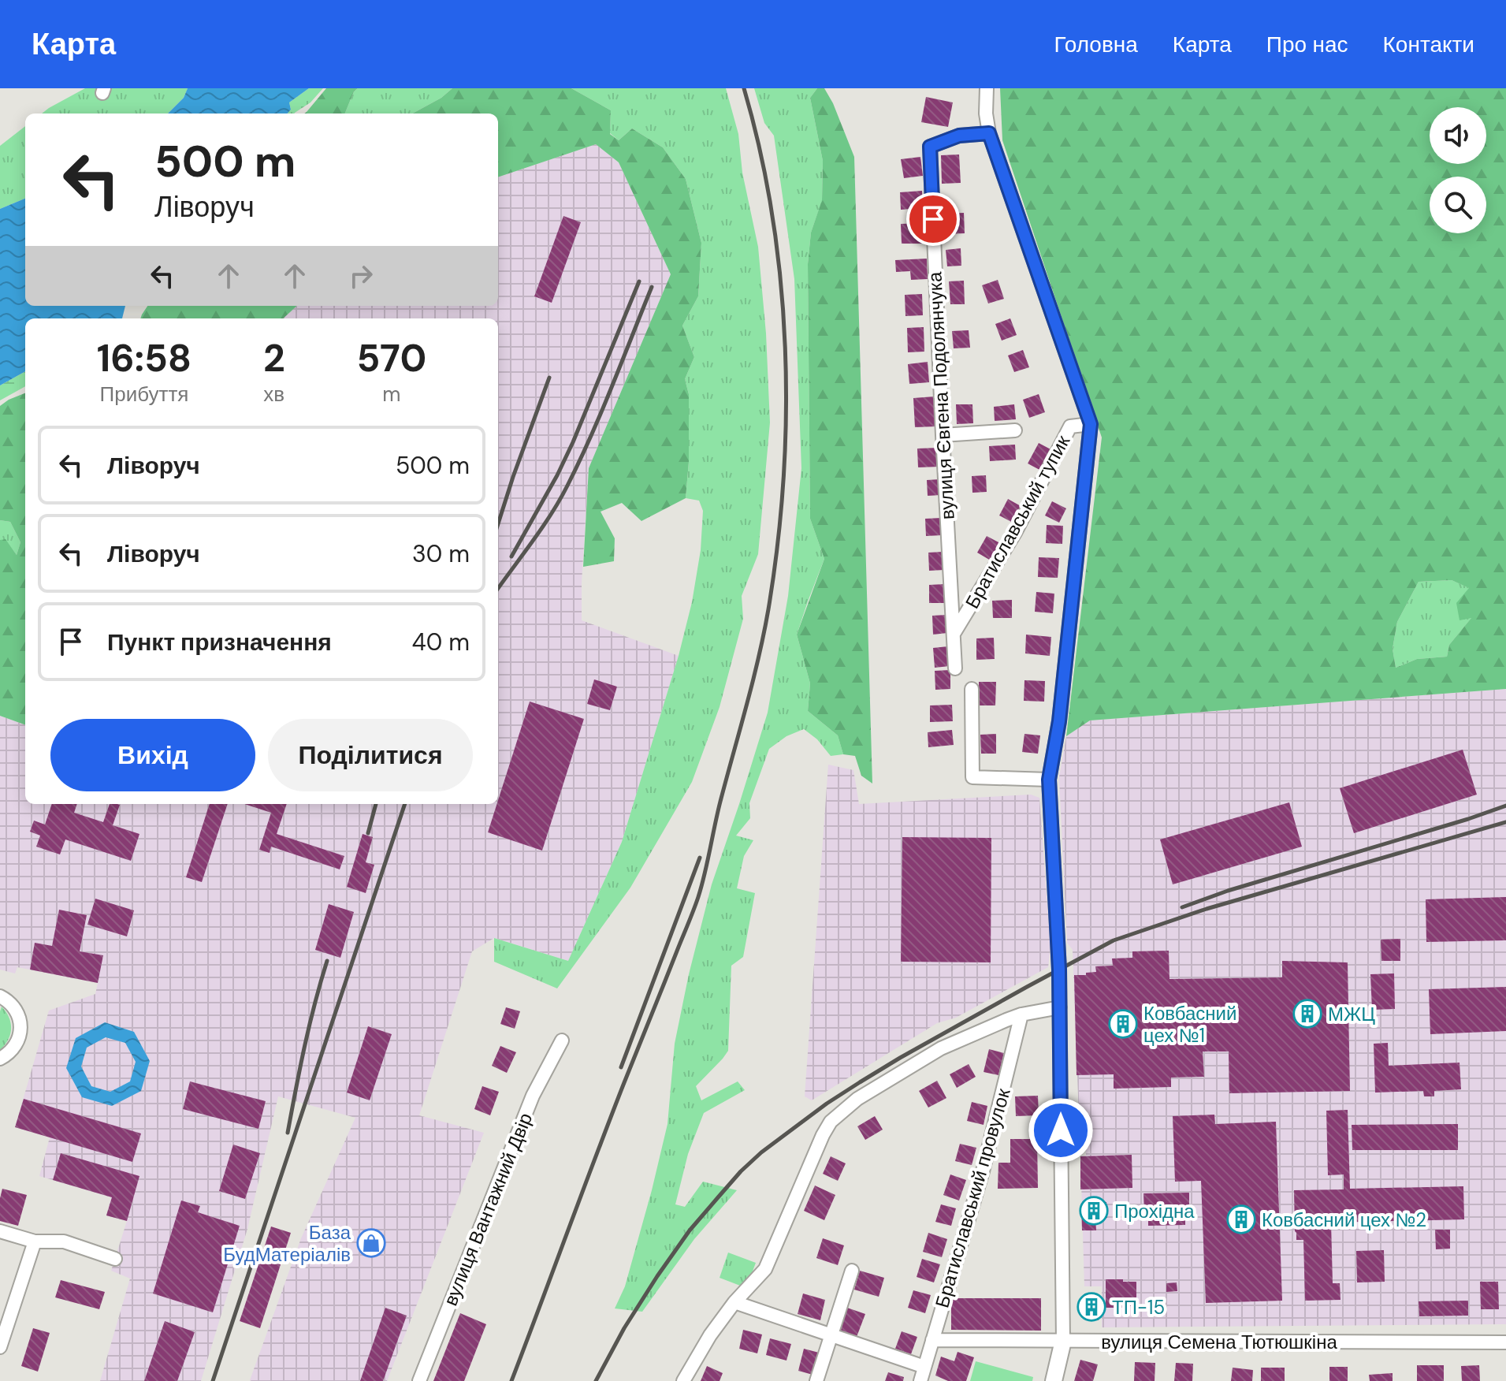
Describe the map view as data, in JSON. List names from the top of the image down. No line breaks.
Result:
{"streets":{"street":["вулиця Євгена Подолянчука","Братиславський тупик","Братиславський провулок","вулиця Вантажний Двір","вулиця Семена Тютюшкіна"]},"crossings":[["вулиця Євгена Подолянчука","Братиславський тупик"],["Братиславський провулок","вулиця Семена Тютюшкіна"]],"places":{"building":["МЖЦ","Ковбасний цех №1","Прохідна","Ковбасний цех №2","ТП-15"],"shop":["База БудМатеріалів"]},"page":{"header":"Карта","nav":["Головна","Карта","Про нас","Контакти"],"turn":["500 m","Ліворуч"],"eta":["16:58","Прибуття","2","хв","570","m"],"list":[{"name":"Ліворуч","value":"500 m"},{"name":"Ліворуч","value":"30 m"},{"name":"Пункт призначення","value":"40 m"}],"buttons":["Вихід","Поділитися"]}}
